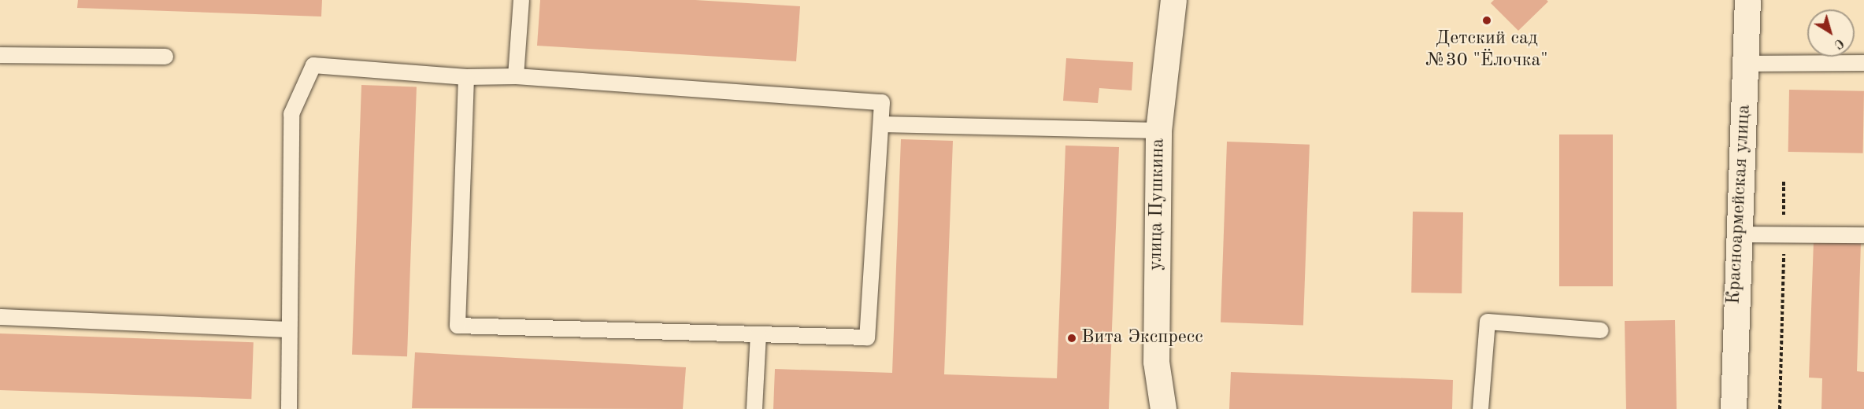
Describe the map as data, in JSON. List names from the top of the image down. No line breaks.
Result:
{"streets":{"street":["улица Пушкина","Красноармейская улица"]},"places":["Детский сад №30 \"Ёлочка\"","Вита Экспресс"],"north":"bottom right"}
